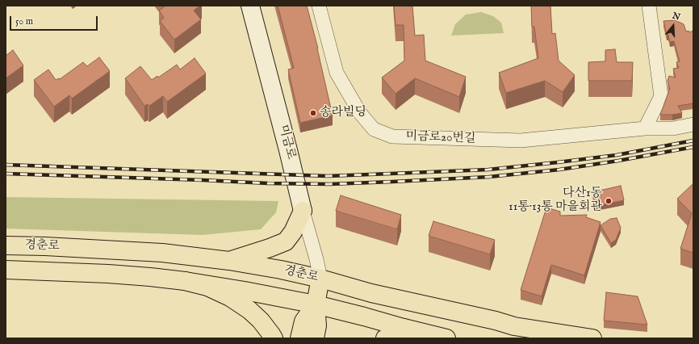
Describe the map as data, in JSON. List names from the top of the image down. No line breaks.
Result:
{"streets":{"main road":["경춘로"],"street":["미금로20번길","미금로"]},"crossings":[["미금로","경춘로"]],"places":["송라빌딩","다산1동 11통·13통 마을회관"],"scale_bar":"50 m","north":"top"}
